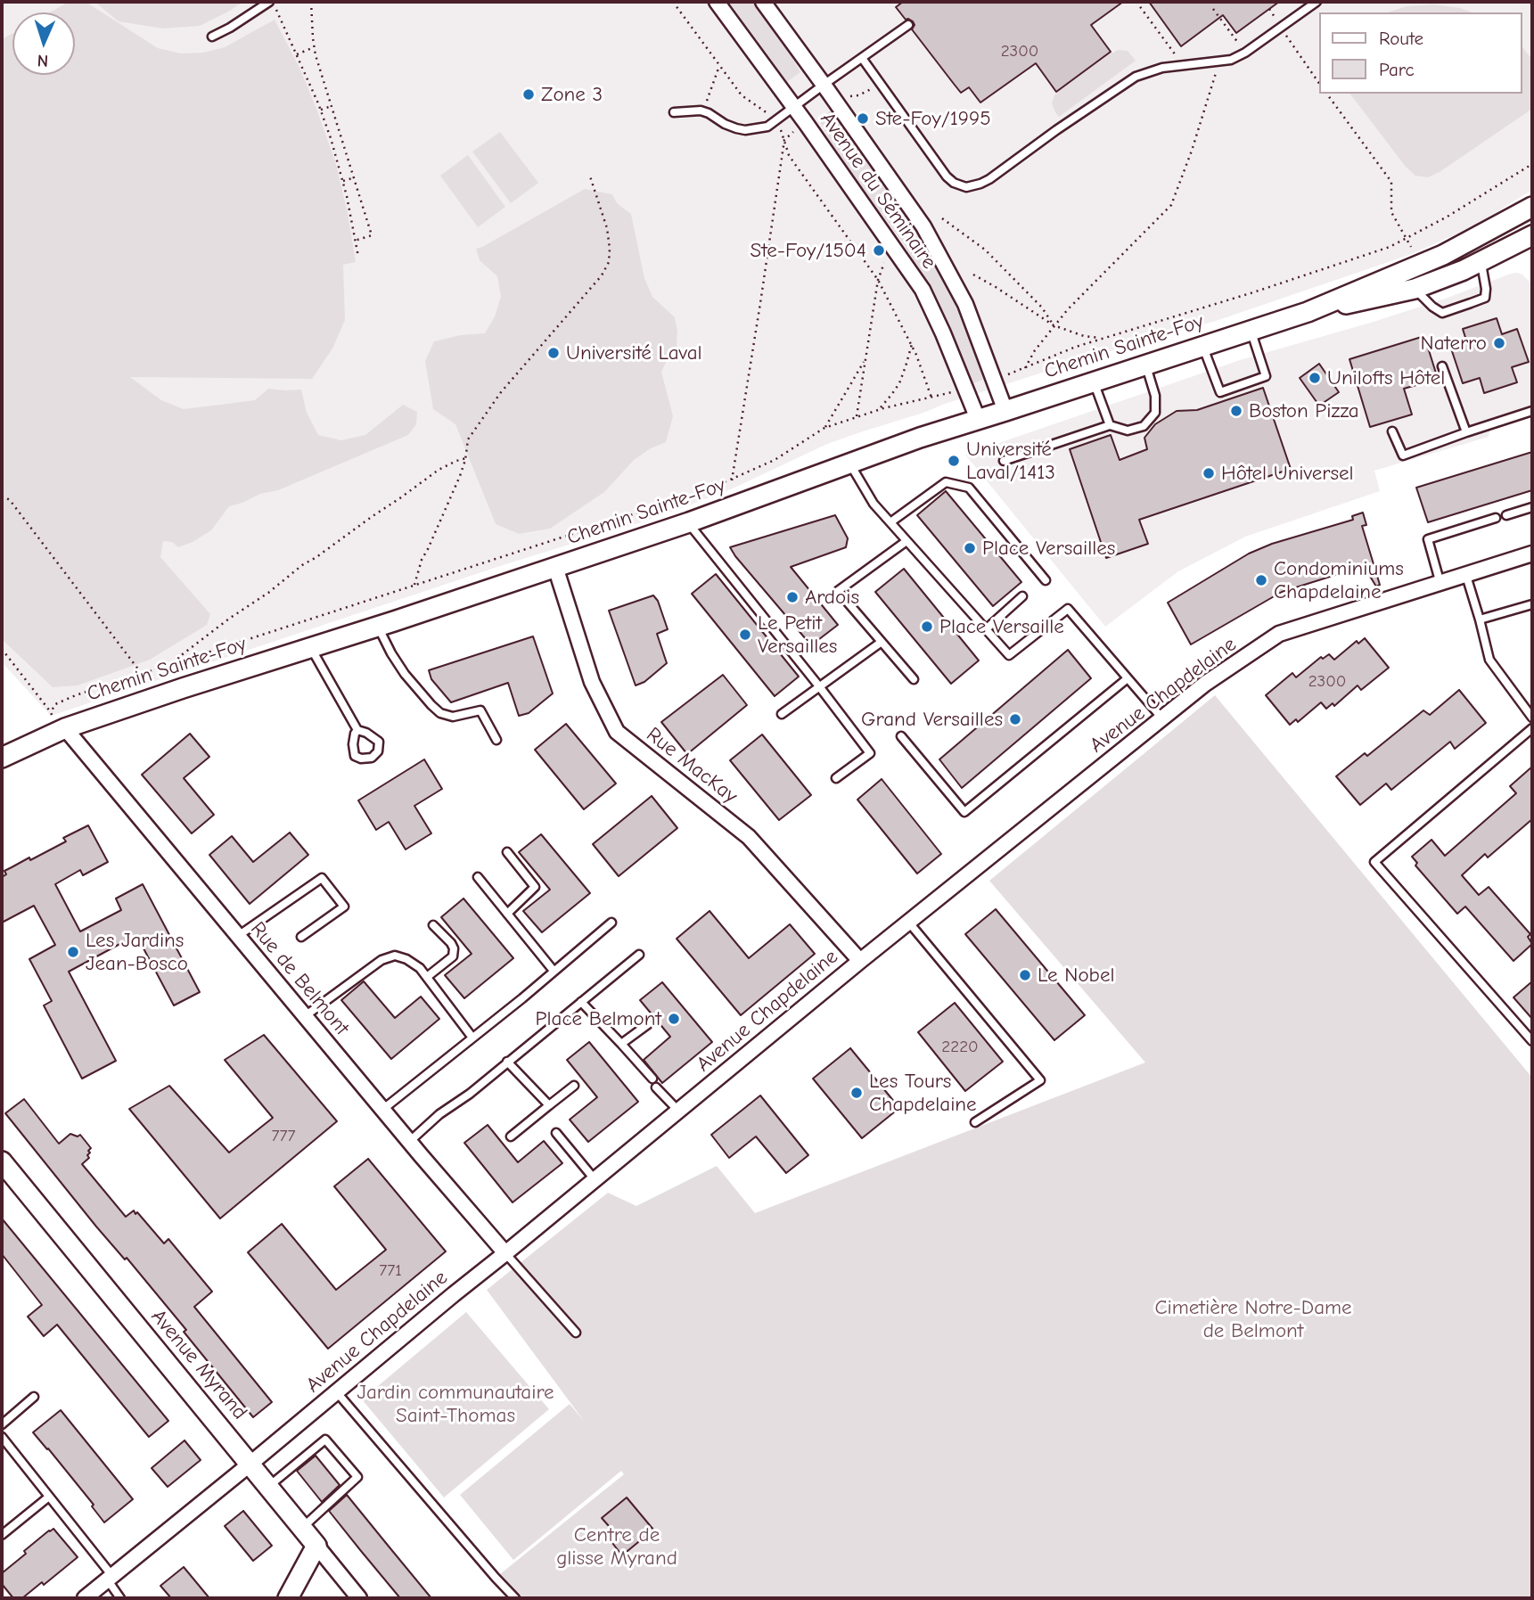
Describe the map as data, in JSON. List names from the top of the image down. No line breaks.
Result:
{"streets":{"main road":["Chemin Sainte-Foy","Avenue Myrand"],"street":["Avenue du Séminaire","Avenue Chapdelaine","Rue MacKay","Rue de Belmont"]},"crossings":[["Avenue du Séminaire","Chemin Sainte-Foy"],["Chemin Sainte-Foy","Rue MacKay"],["Chemin Sainte-Foy","Rue de Belmont"],["Avenue Chapdelaine","Rue MacKay"],["Avenue Chapdelaine","Rue de Belmont"],["Avenue Chapdelaine","Avenue Myrand"]],"parks":["Cimetière Notre-Dame de Belmont","Jardin communautaire Saint-Thomas","Centre de glisse Myrand"],"places":["Zone 3","Ste-Foy/1995","Ste-Foy/1504","Naterro","Université Laval","Unilofts Hôtel","Boston Pizza","Université Laval/1413","Hôtel Universel","Place Versailles","Condominiums Chapdelaine","Ardois","Place Versaille","Le Petit Versailles","Grand Versailles","Les Jardins Jean-Bosco","Le Nobel","Place Belmont","Les Tours Chapdelaine"],"house_numbers":["2300","2300","2220","777","771"],"legend":["Route","Parc"],"north":"bottom"}
